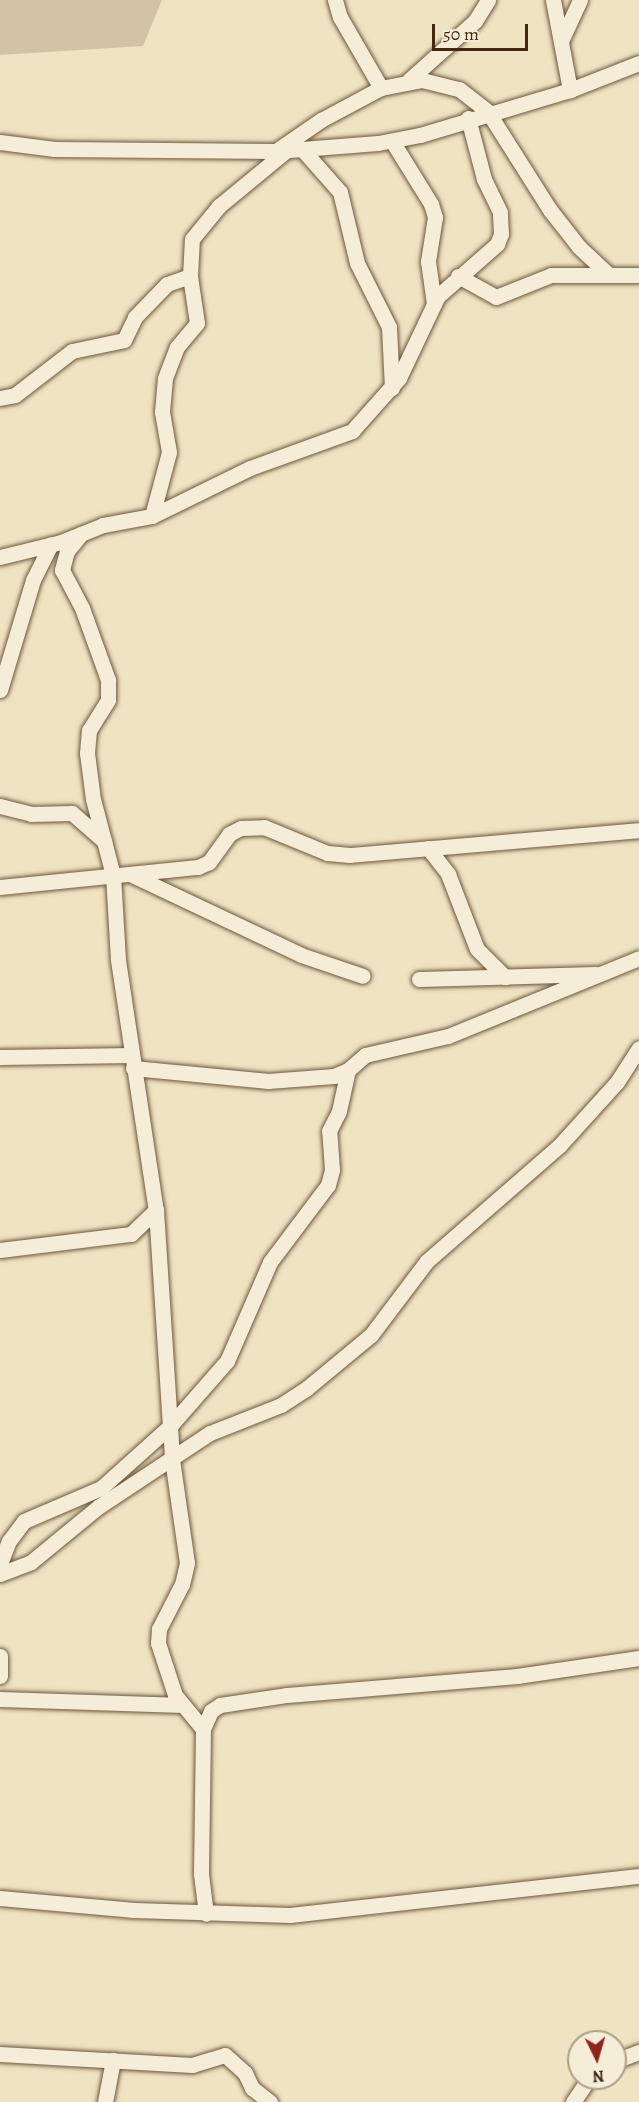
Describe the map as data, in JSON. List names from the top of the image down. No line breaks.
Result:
{"scale_bar":"50 m","north":"bottom"}
